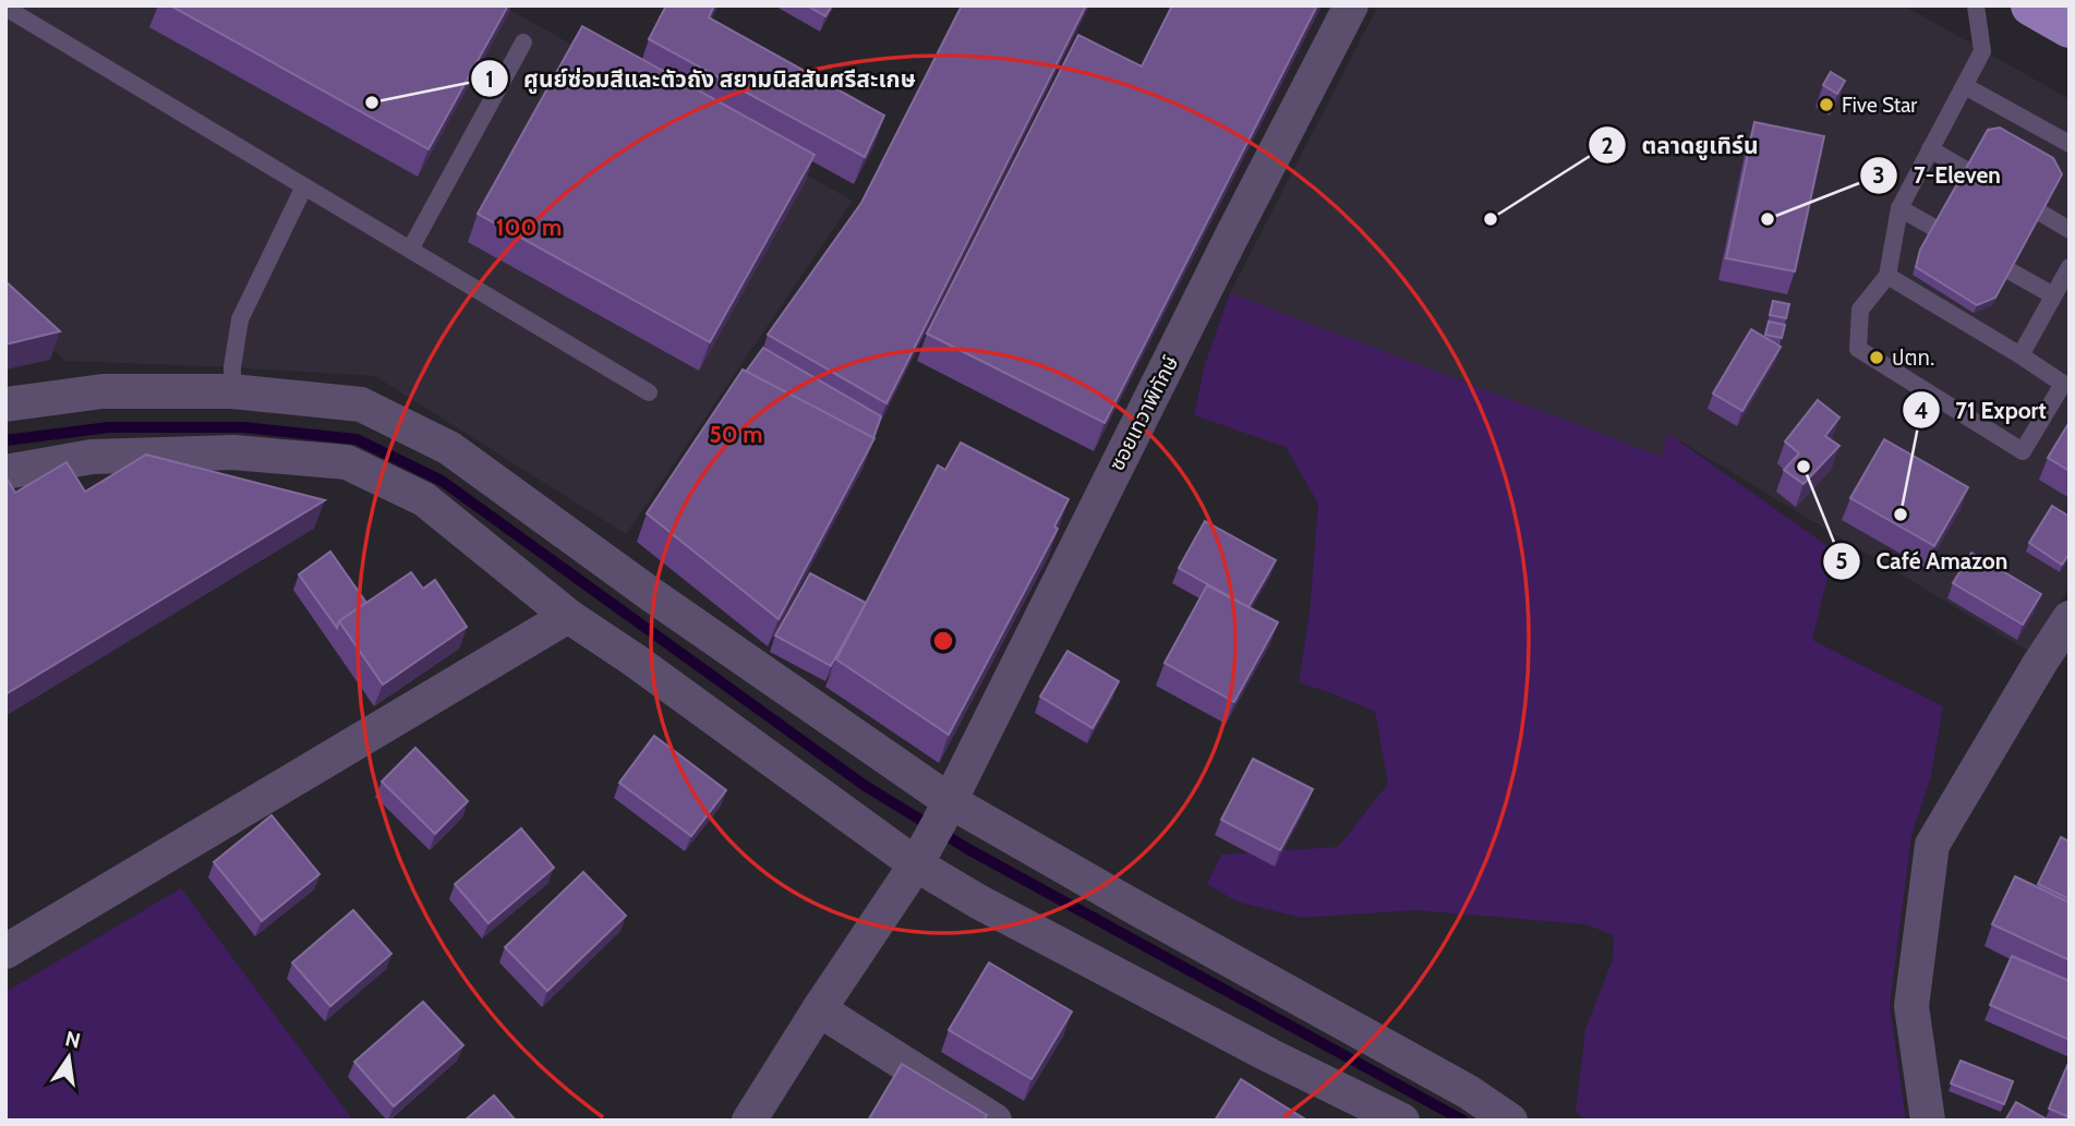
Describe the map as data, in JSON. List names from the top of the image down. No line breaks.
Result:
{"streets":{"street":["ซอยเทวาพิทักษ์"]},"places":["ศูนย์ซ่อมสีและตัวถัง สยามนิสสันศรีสะเกษ","Five Star","ตลาดยูเทิร์น","7-Eleven","ปตท.","Café Amazon","71 Export"],"north":"top","rings":["100 m","50 m"]}
